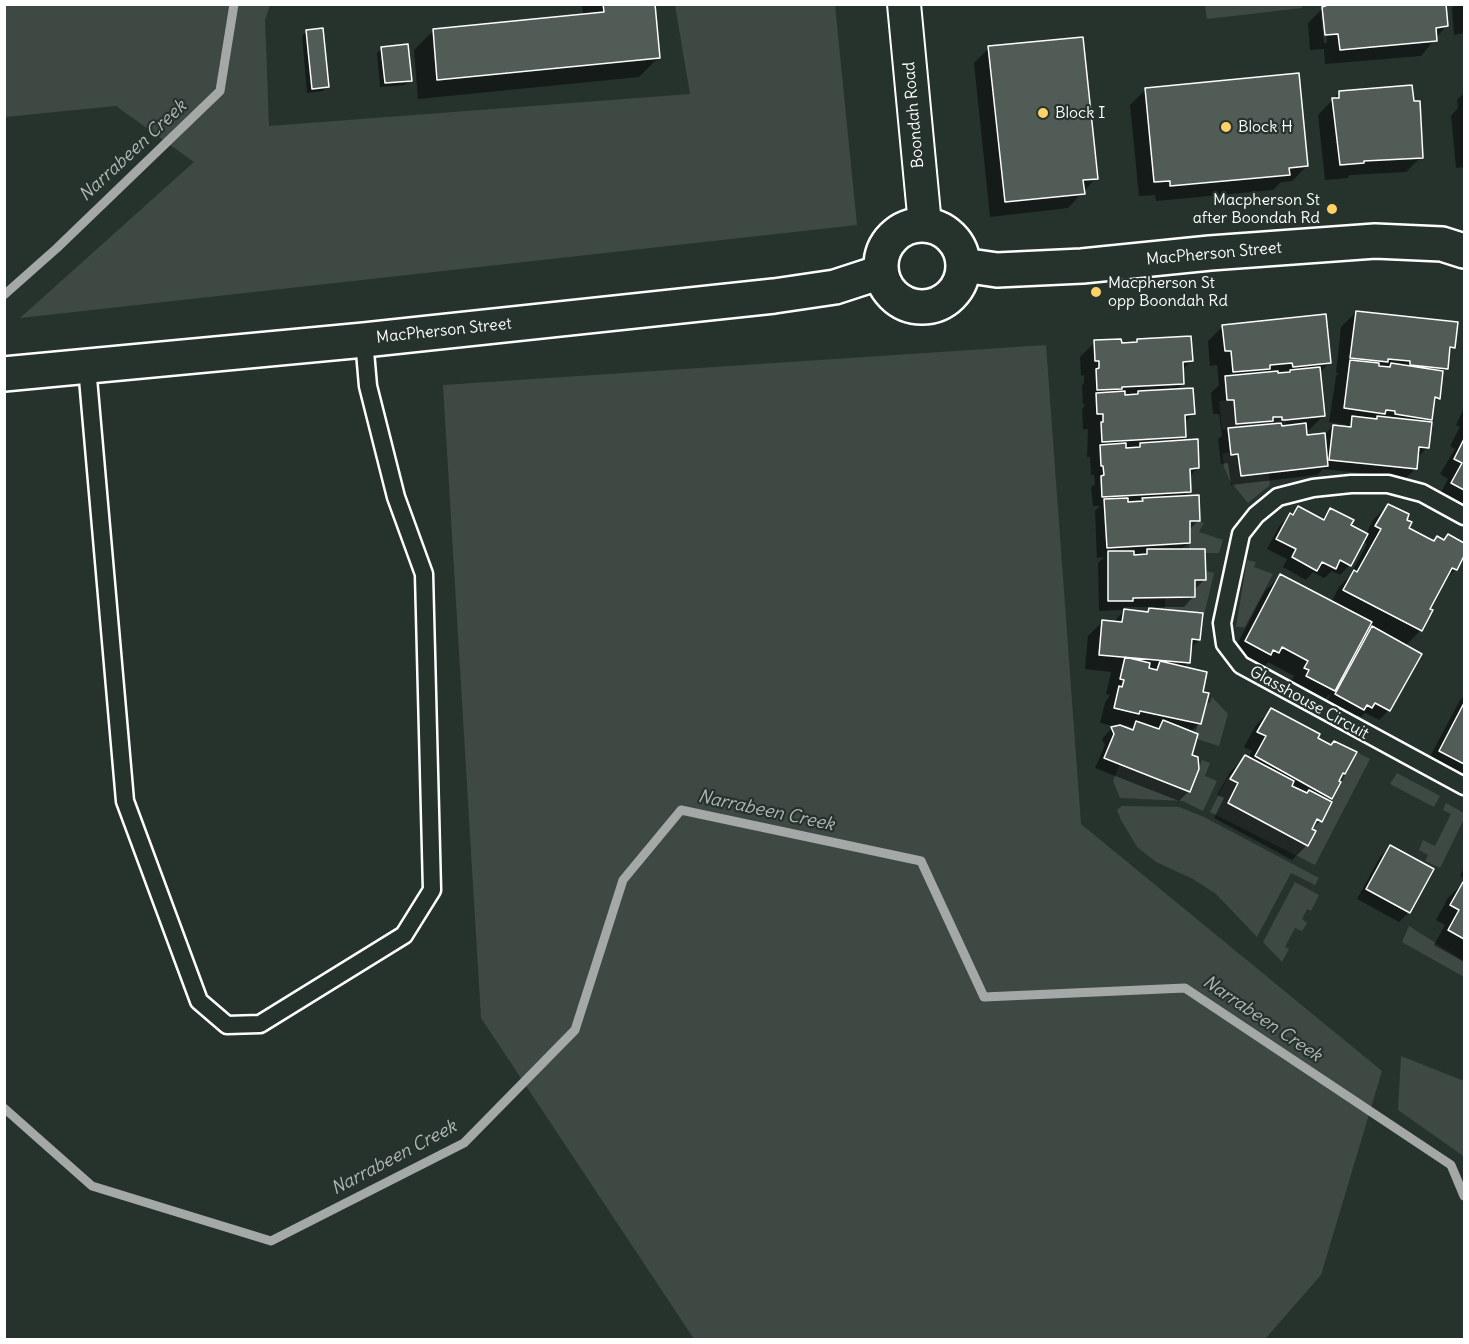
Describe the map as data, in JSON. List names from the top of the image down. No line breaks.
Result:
{"streets":{"street":["Boondah Road","MacPherson Street"],"lane":["Glasshouse Circuit"]},"crossings":[["Boondah Road","MacPherson Street"]],"water":["Narrabeen Creek"],"places":["Block I","Block H","Macpherson St after Boondah Rd","Macpherson St opp Boondah Rd"]}
